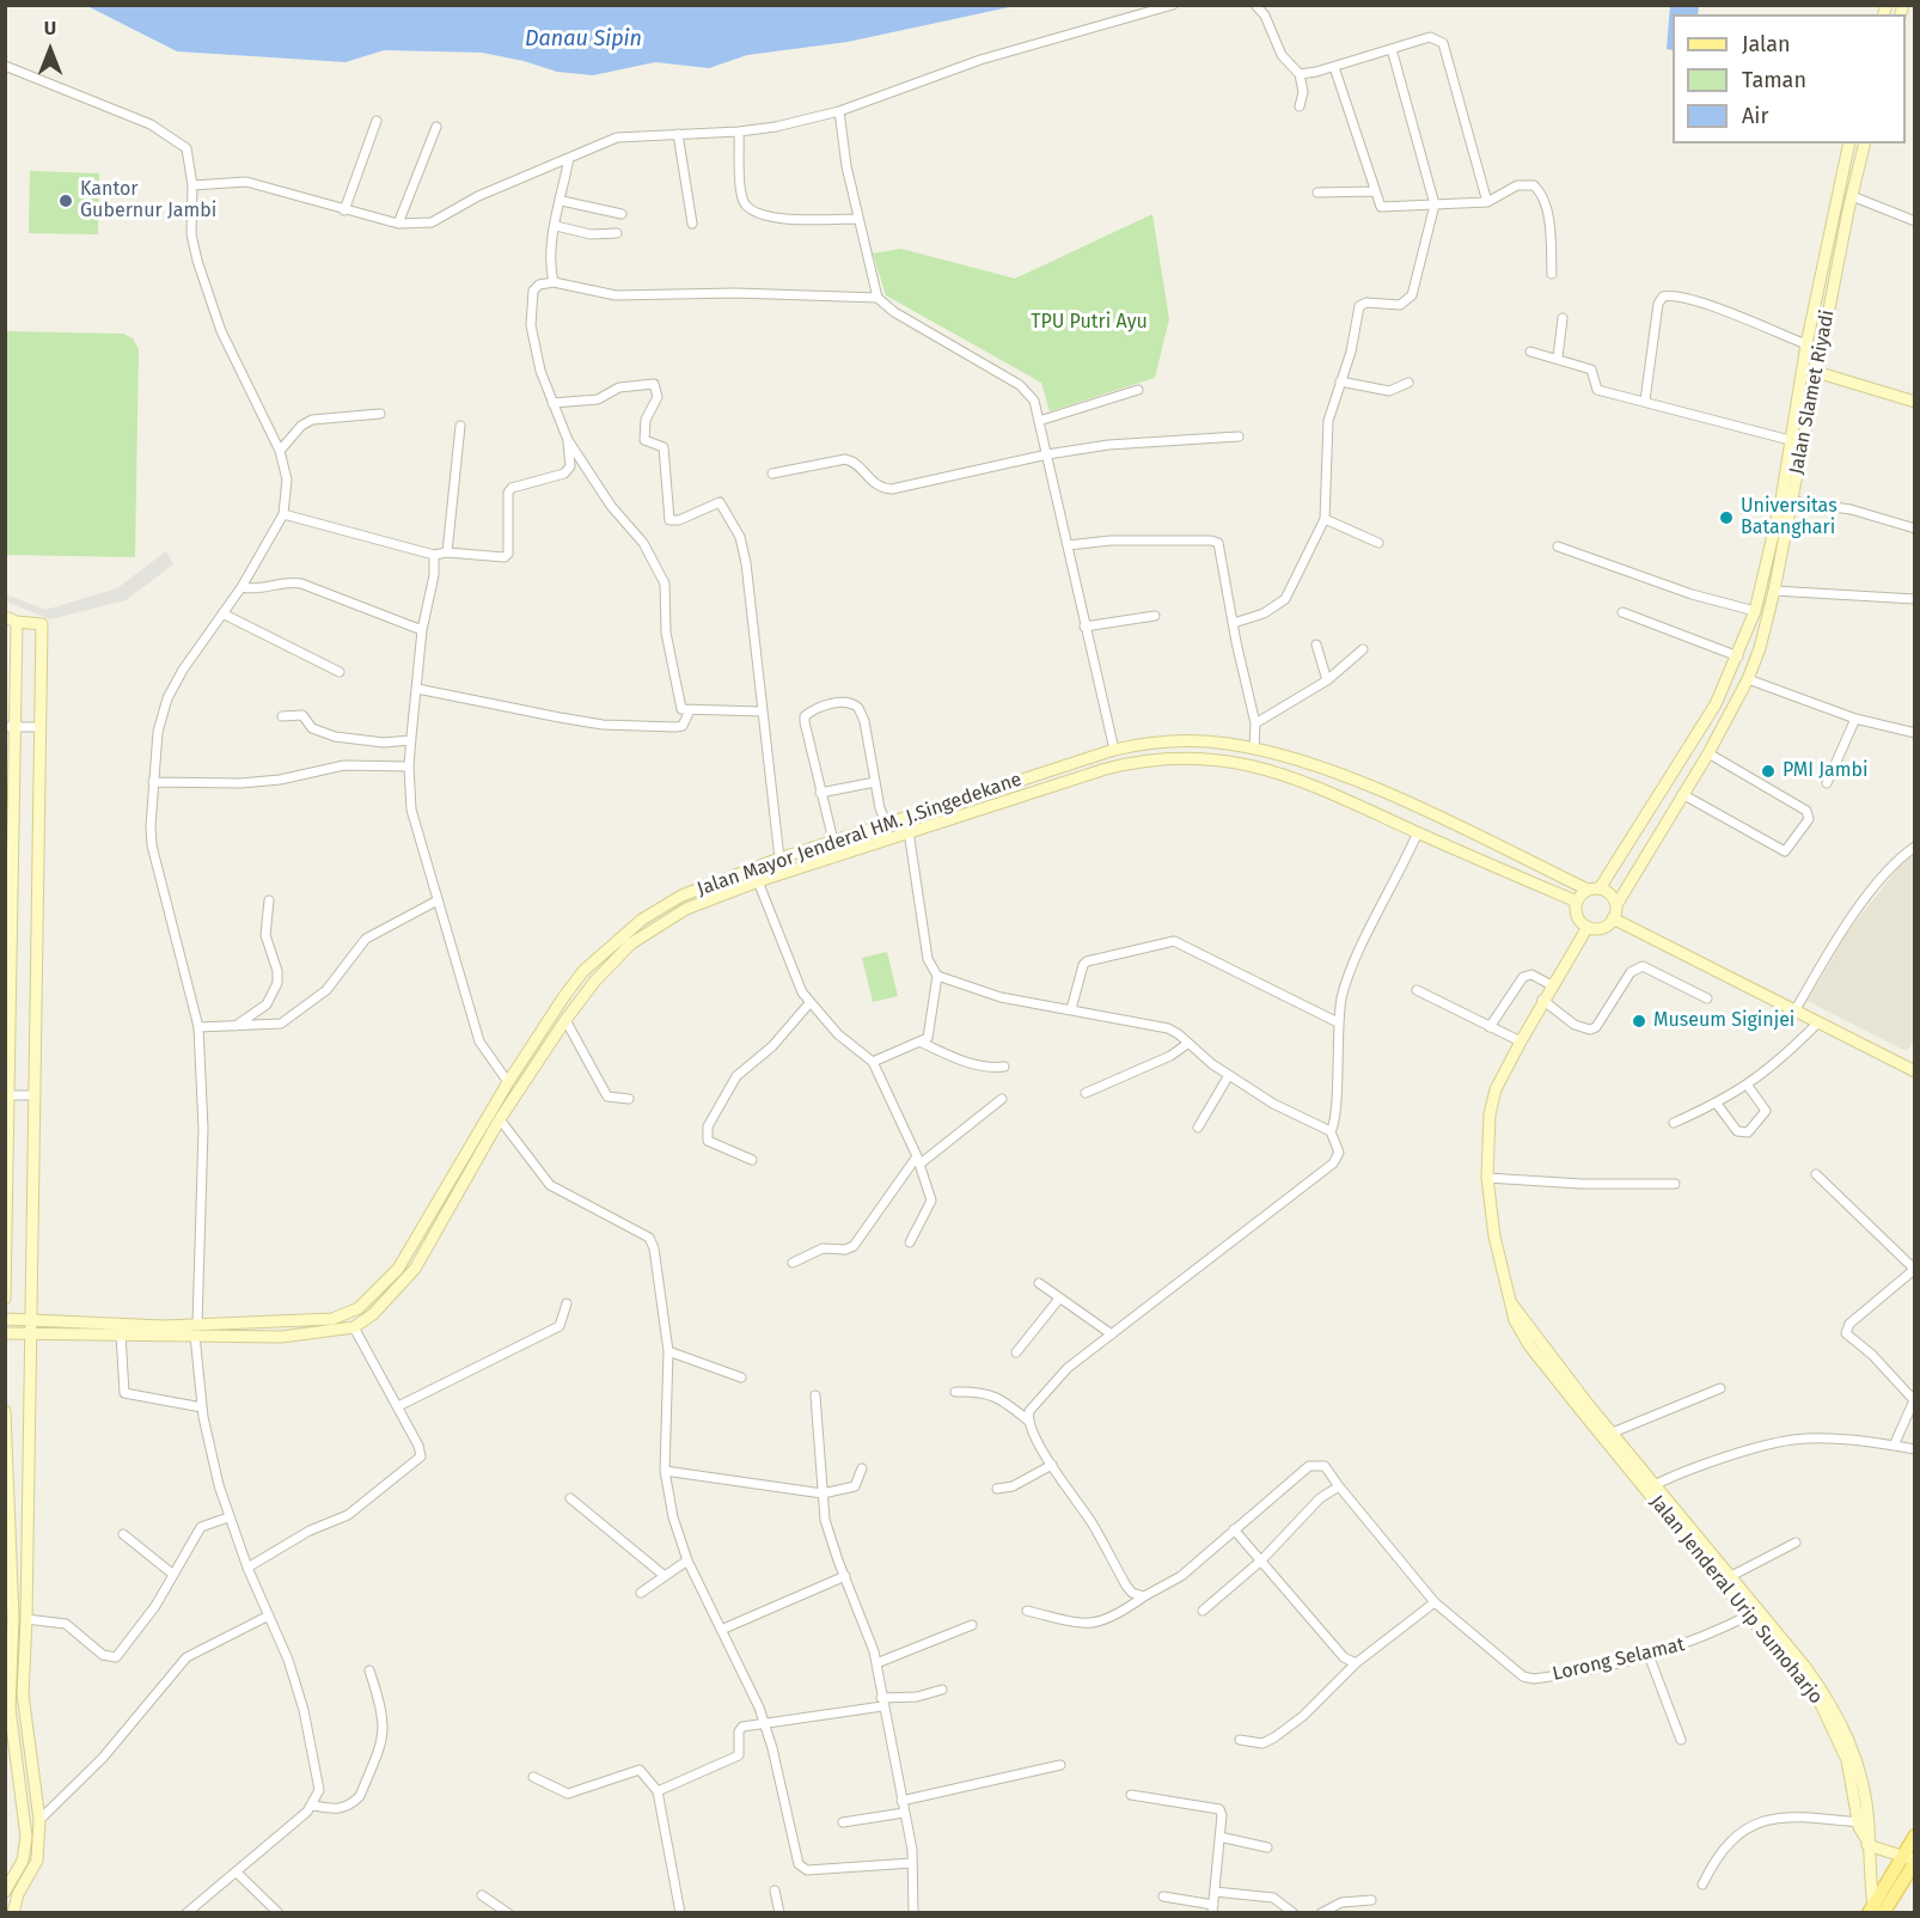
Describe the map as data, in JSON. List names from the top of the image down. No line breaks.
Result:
{"streets":{"main road":["Jalan Slamet Riyadi","Jalan Mayor Jenderal HM. J.Singedekane","Jalan Jenderal Urip Sumoharjo"],"street":["Lorong Selamat"]},"crossings":[["Jalan Slamet Riyadi","Jalan Mayor Jenderal HM. J.Singedekane"],["Jalan Slamet Riyadi","Jalan Jenderal Urip Sumoharjo"],["Jalan Mayor Jenderal HM. J.Singedekane","Jalan Jenderal Urip Sumoharjo"],["Jalan Jenderal Urip Sumoharjo","Lorong Selamat"]],"water":["Danau Sipin"],"parks":["TPU Putri Ayu"],"places":["Kantor Gubernur Jambi","Universitas Batanghari","PMI Jambi","Museum Siginjei"],"legend":["Jalan","Taman","Air"],"north":"top"}
